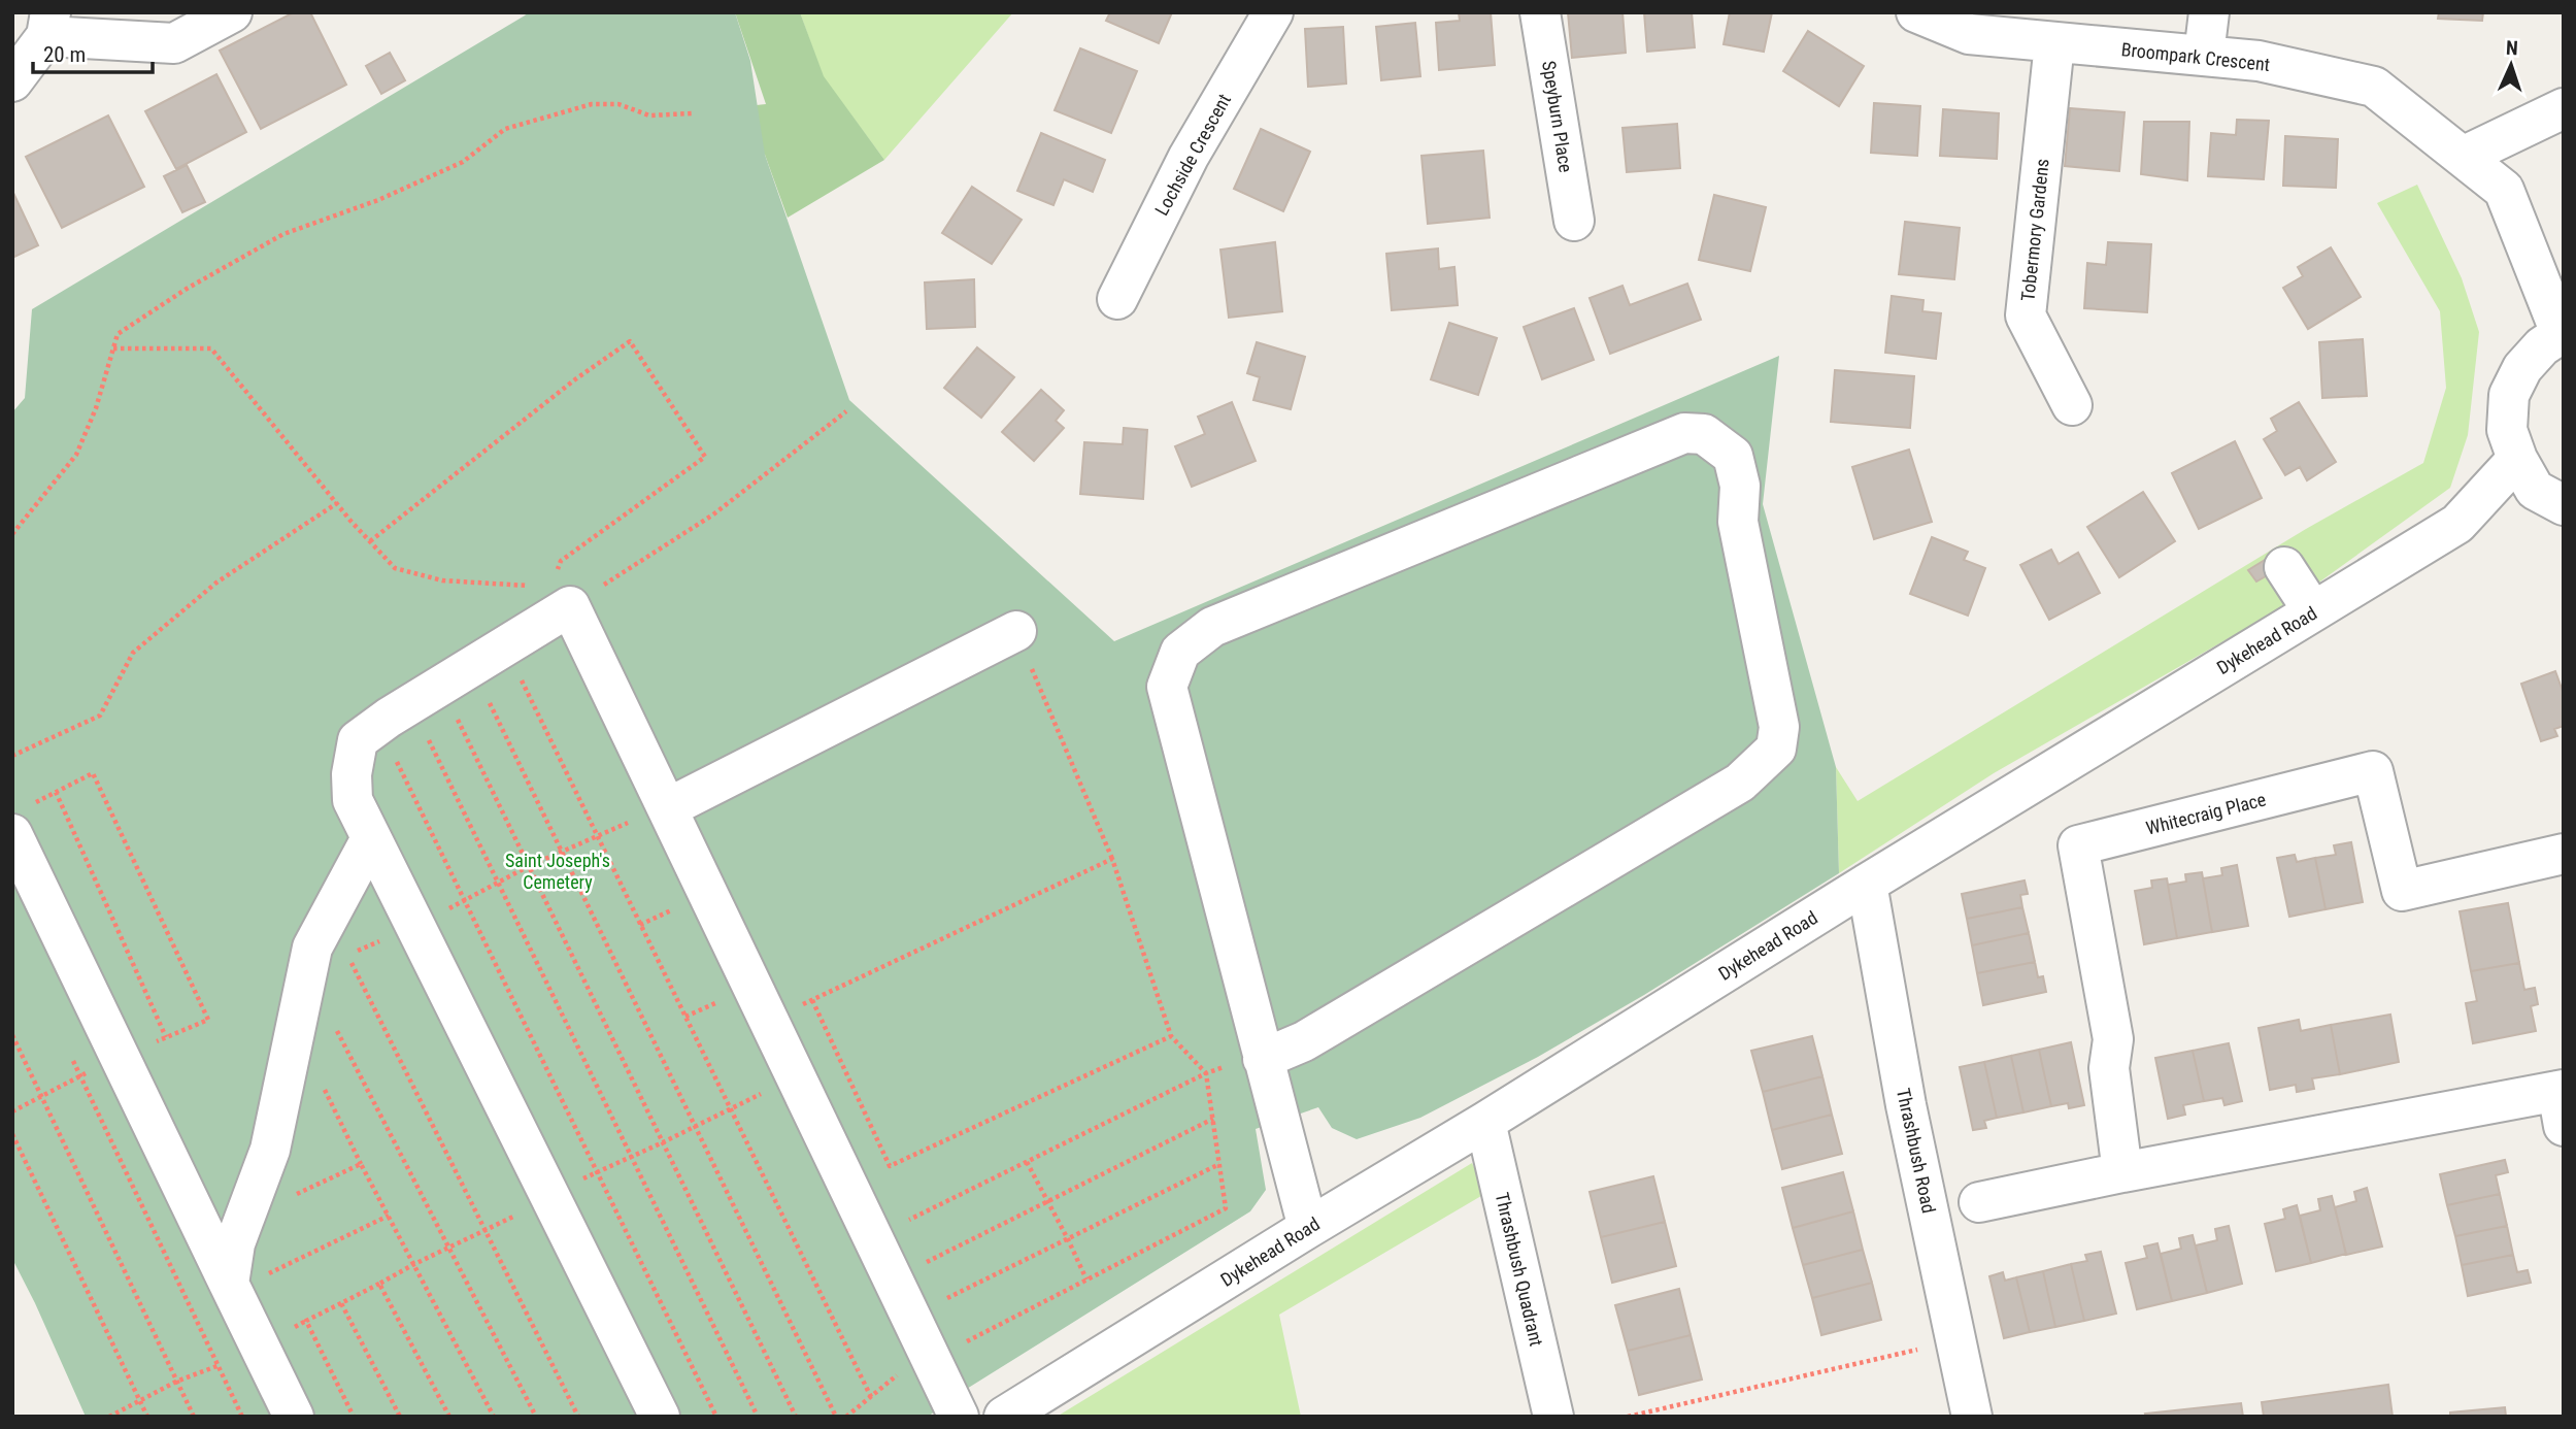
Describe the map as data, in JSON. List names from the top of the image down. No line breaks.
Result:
{"streets":{"street":["Broompark Crescent","Speyburn Place","Lochside Crescent","Tobermory Gardens","Dykehead Road","Whitecraig Place","Thrashbush Road","Thrashbush Quadrant"]},"crossings":[["Broompark Crescent","Tobermory Gardens"],["Dykehead Road","Thrashbush Road"],["Dykehead Road","Thrashbush Quadrant"]],"parks":["Saint Joseph's Cemetery"],"scale_bar":"20 m","north":"top"}
